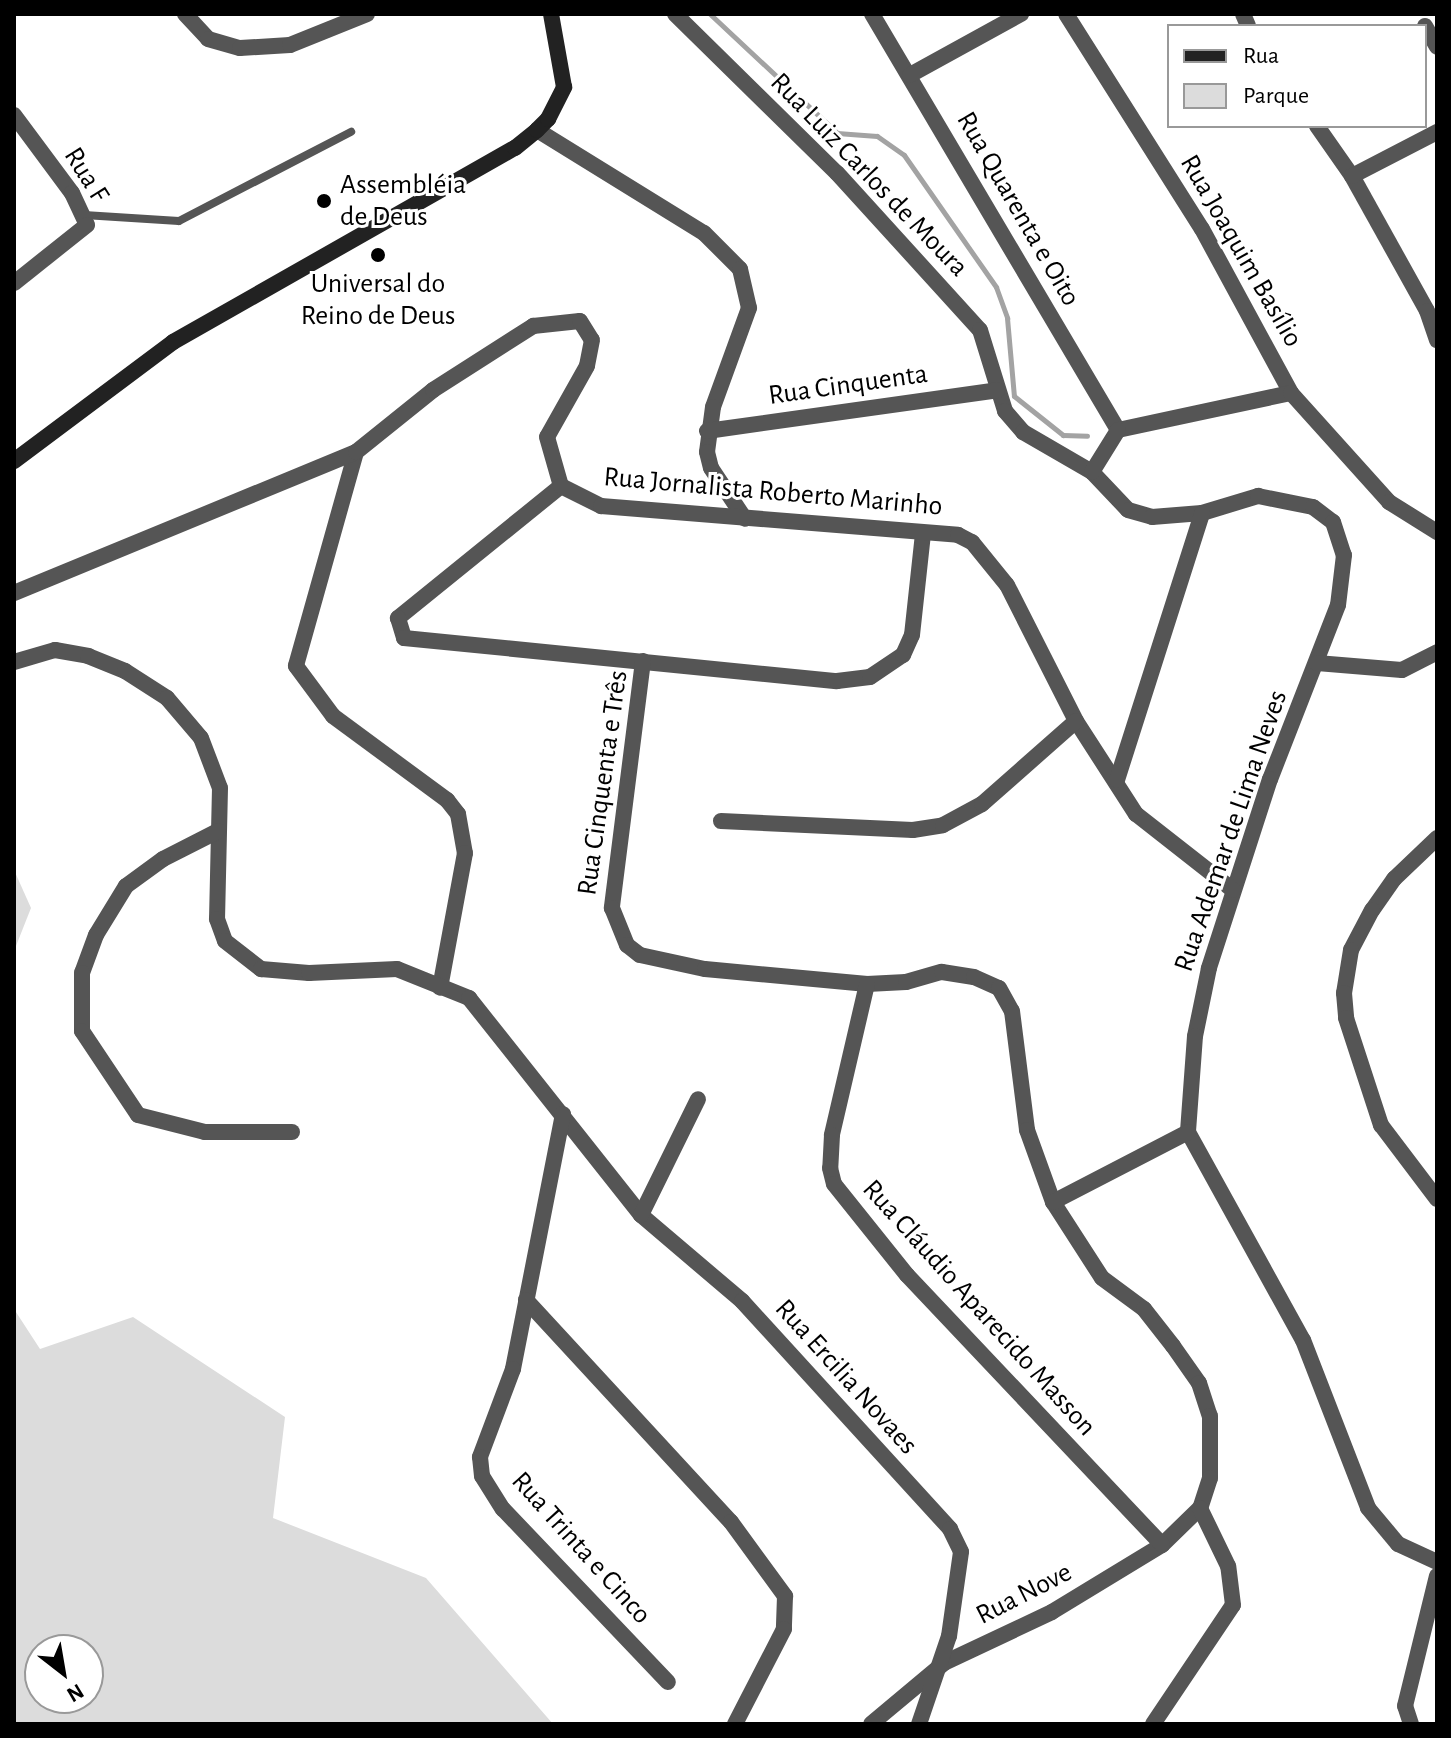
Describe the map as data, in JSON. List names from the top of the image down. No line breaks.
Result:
{"streets":{"street":["Rua F","Rua Luiz Carlos de Moura","Rua Quarenta e Oito","Rua Joaquim Basílio","Rua Cinquenta","Rua Jornalista Roberto Marinho","Rua Cinquenta e Três","Rua Ademar de Lima Neves","Rua Cláudio Aparecido Masson","Rua Ercilia Novaes","Rua Trinta e Cinco","Rua Nove"]},"crossings":[["Rua Luiz Carlos de Moura","Rua Cinquenta"],["Rua Luiz Carlos de Moura","Rua Ademar de Lima Neves"],["Rua Quarenta e Oito","Rua Joaquim Basílio"],["Rua Jornalista Roberto Marinho","Rua Cinquenta e Três"],["Rua Jornalista Roberto Marinho","Rua Ademar de Lima Neves"],["Rua Cinquenta e Três","Rua Cláudio Aparecido Masson"],["Rua Cláudio Aparecido Masson","Rua Nove"],["Rua Ercilia Novaes","Rua Trinta e Cinco"],["Rua Ercilia Novaes","Rua Nove"]],"places":["Assembléia de Deus","Universal do Reino de Deus"],"legend":["Rua","Parque"],"north":"bottom right"}
